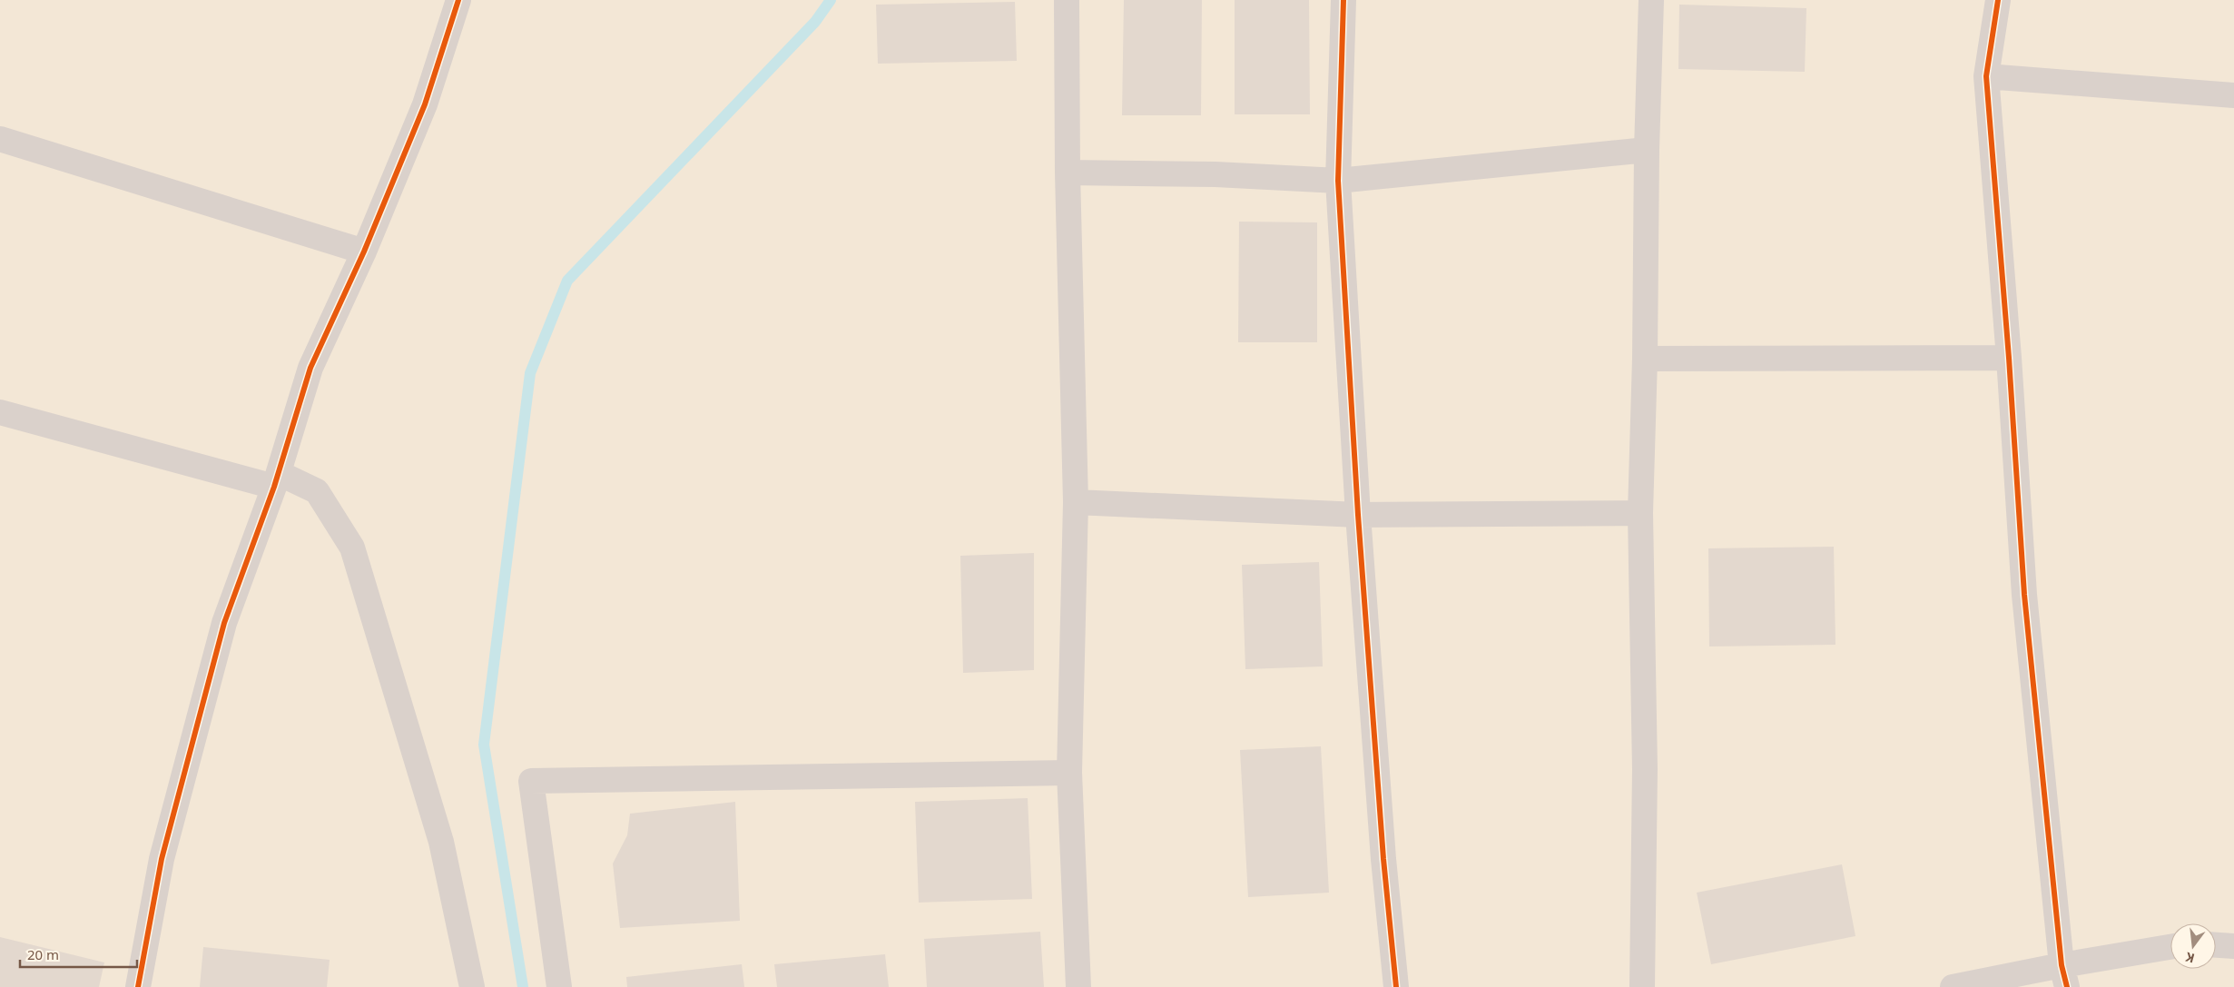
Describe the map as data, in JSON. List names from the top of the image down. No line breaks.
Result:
{"scale_bar":"20 m","north":"bottom"}
